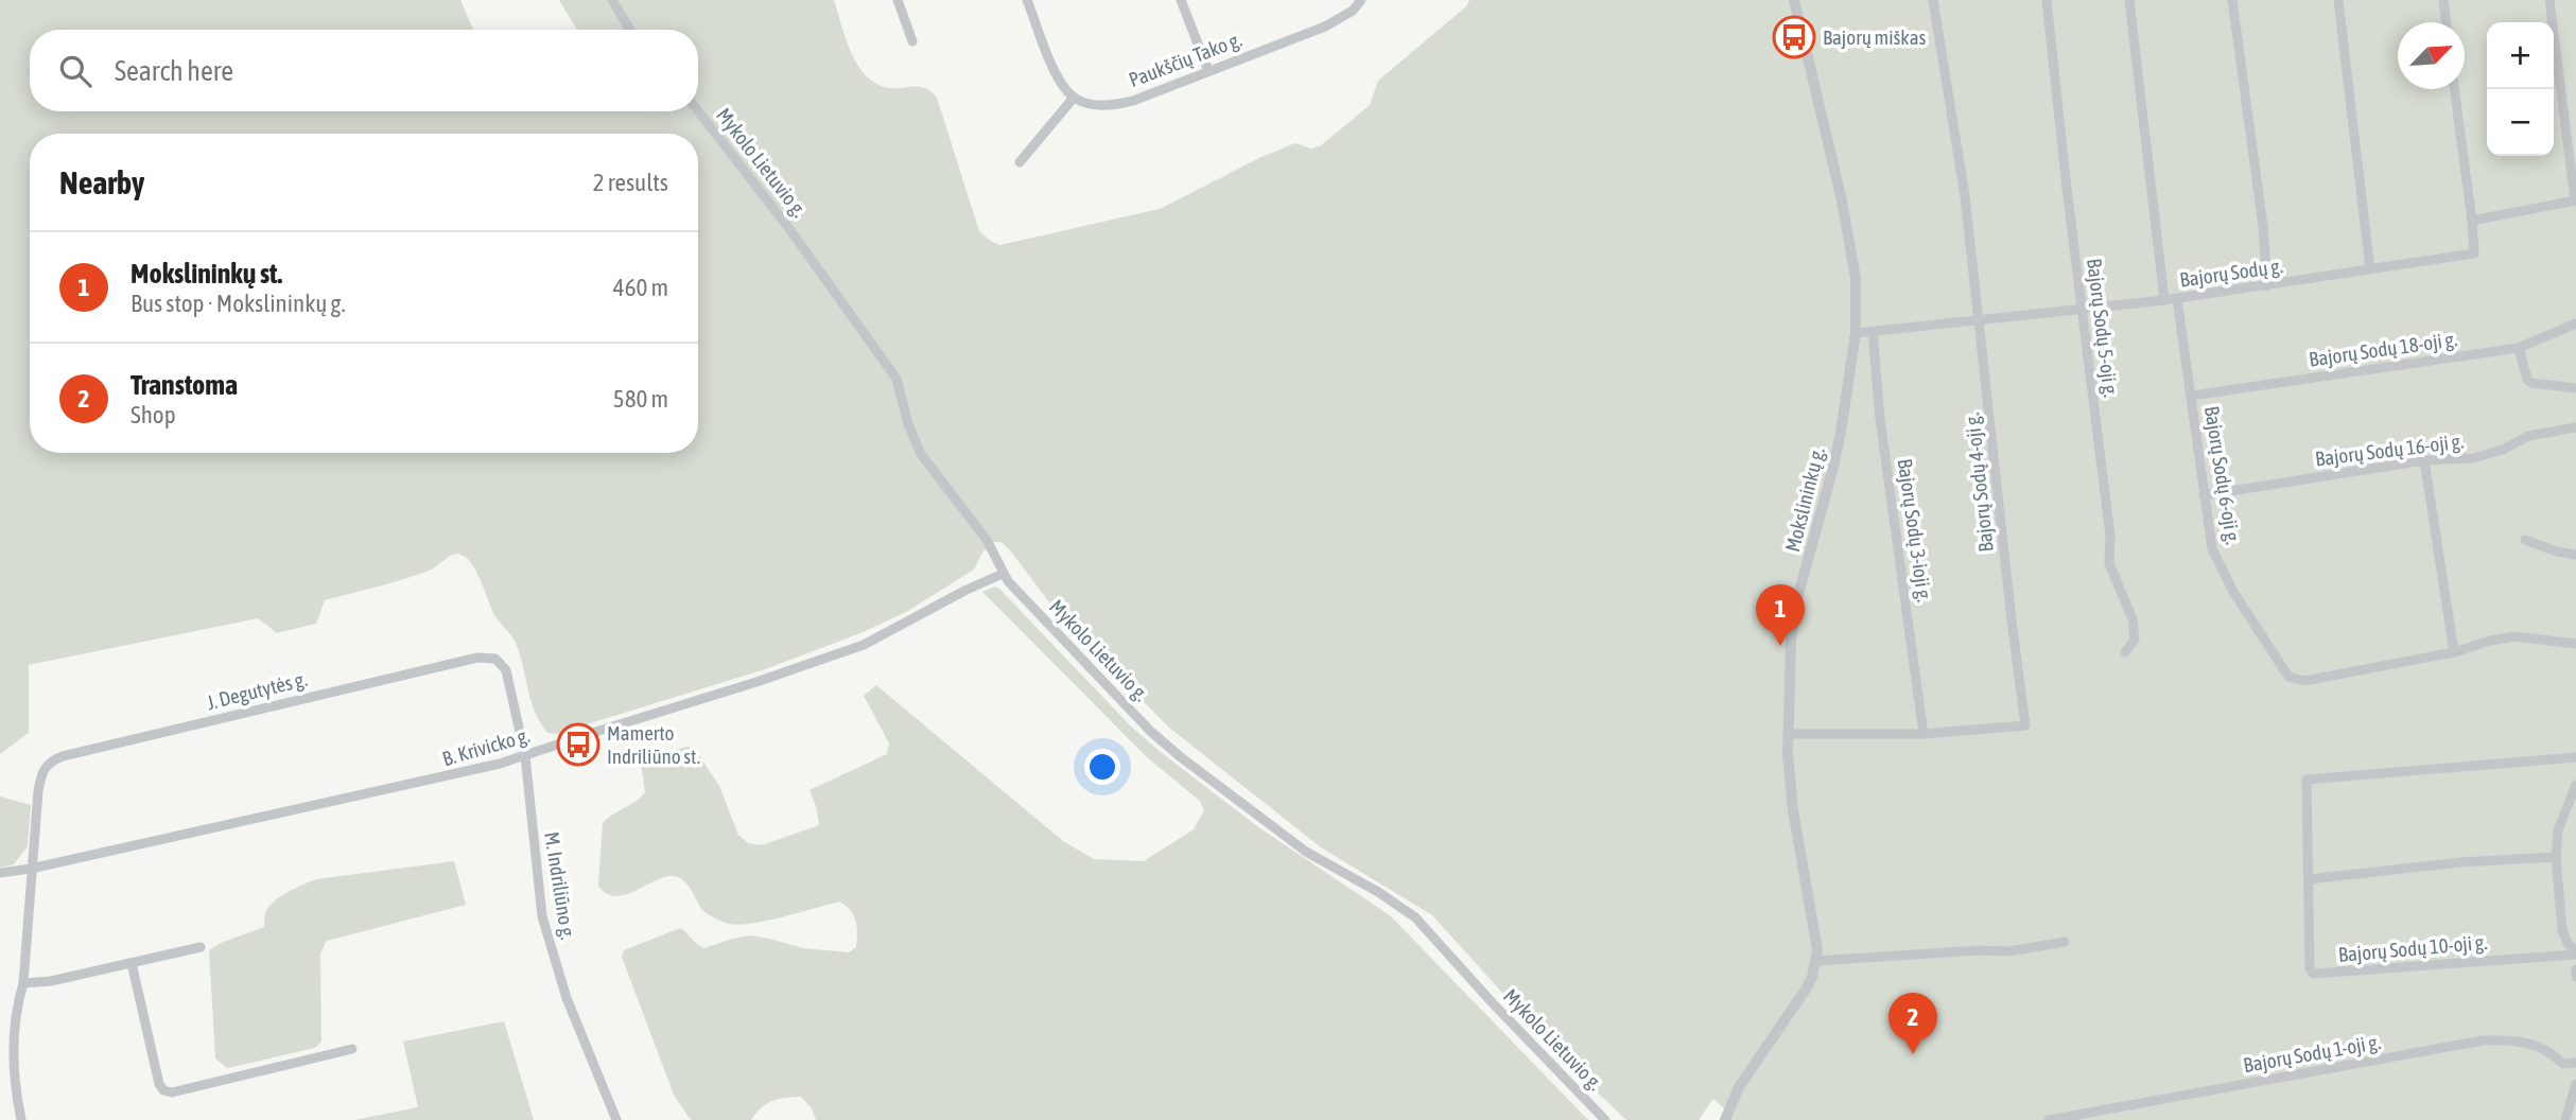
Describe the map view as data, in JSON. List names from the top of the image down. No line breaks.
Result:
{"streets":{"street":["Paukščių Tako g.","Mykolo Lietuvio g.","Bajorų Sodų g.","Bajorų Sodų 5-oji g.","Bajorų Sodų 18-oji g.","Bajorų Sodų 16-oji g.","Bajorų Sodų 6-oji g.","Bajorų Sodų 4-oji g.","Mokslininkų g.","Bajorų Sodų 3-ioji g.","J. Degutytės g.","B. Krivicko g.","M. Indriliūno g.","Bajorų Sodų 10-oji g.","Bajorų Sodų 1-oji g."]},"crossings":[["Mykolo Lietuvio g.","B. Krivicko g."],["Bajorų Sodų g.","Bajorų Sodų 5-oji g."],["Bajorų Sodų g.","Bajorų Sodų 6-oji g."],["Bajorų Sodų g.","Bajorų Sodų 4-oji g."],["Bajorų Sodų g.","Mokslininkų g."],["Bajorų Sodų g.","Bajorų Sodų 3-ioji g."],["Bajorų Sodų 18-oji g.","Bajorų Sodų 6-oji g."],["Bajorų Sodų 16-oji g.","Bajorų Sodų 6-oji g."],["Bajorų Sodų 4-oji g.","Mokslininkų g."],["Bajorų Sodų 4-oji g.","Bajorų Sodų 3-ioji g."],["J. Degutytės g.","B. Krivicko g."],["J. Degutytės g.","M. Indriliūno g."],["B. Krivicko g.","M. Indriliūno g."]],"places":{"bus stop":["Bajorų miškas","Mamerto Indriliūno st."]},"north":"top right","page":{"map_buttons":["+","−"],"search":"Search here","heading":["Nearby","2 results"],"list":[{"mark":"1","name":"Mokslininkų st.","note":"Bus stop · Mokslininkų g.","value":"460 m"},{"mark":"2","name":"Transtoma","note":"Shop","value":"580 m"}],"pins":["1","2"]}}
